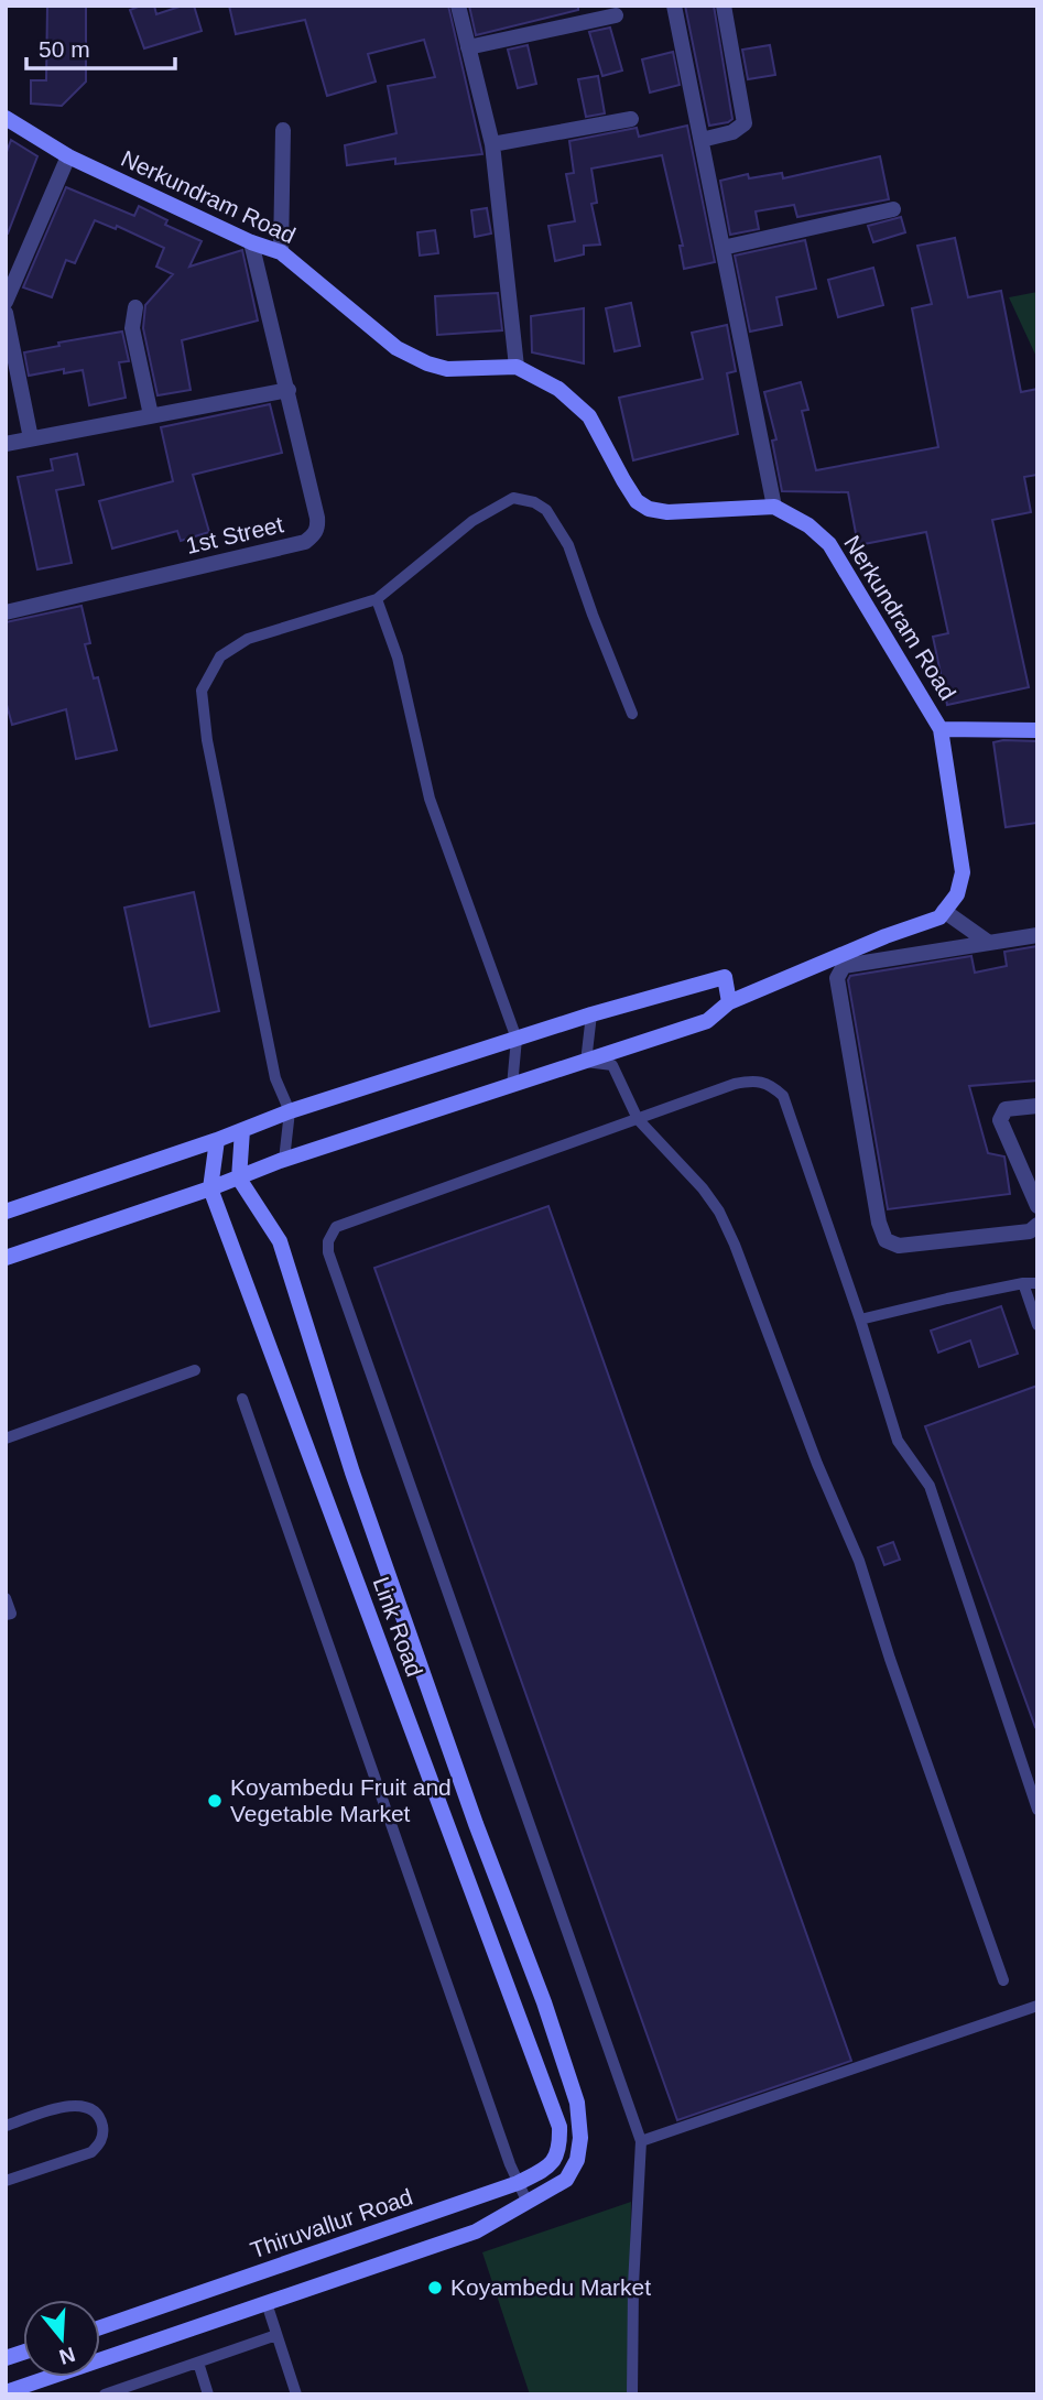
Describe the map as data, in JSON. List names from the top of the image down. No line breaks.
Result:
{"streets":{"street":["Nerkundram Road","1st Street","Link Road","Thiruvallur Road"]},"crossings":[["Nerkundram Road","1st Street"],["Link Road","Thiruvallur Road"]],"places":["Koyambedu Fruit and Vegetable Market","Koyambedu Market"],"scale_bar":"50 m","north":"bottom"}
